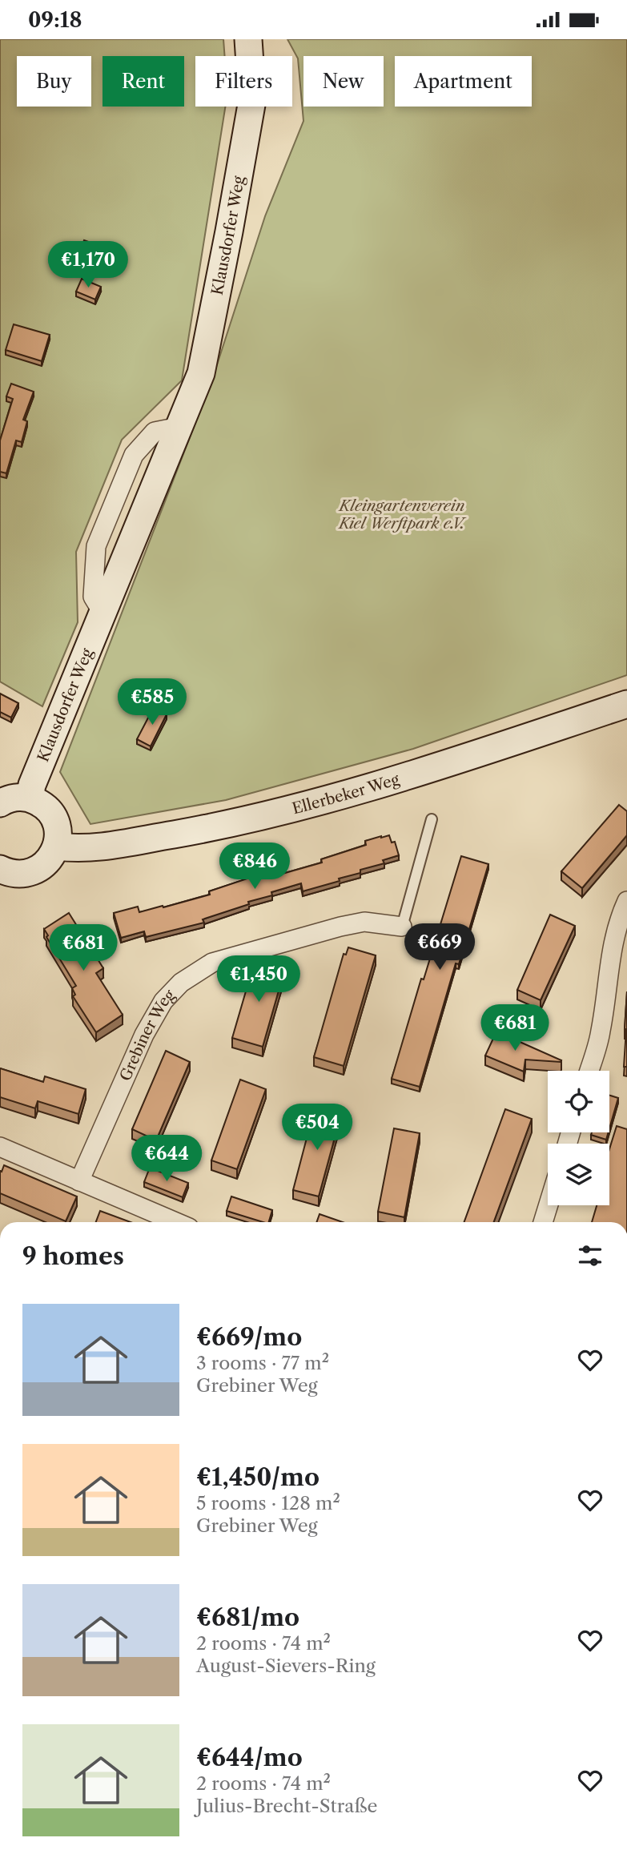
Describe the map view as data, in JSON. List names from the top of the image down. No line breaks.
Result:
{"streets":{"street":["Klausdorfer Weg","Ellerbeker Weg","Grebiner Weg"]},"parks":["Kleingartenverein Kiel Werftpark e.V."],"page":{"status":"09:18","chip":["Buy","Rent","Filters","New","Apartment"],"price":["€1,170","€585","€846","€669","€681","€1,450","€681","€504","€644"],"heading":"9 homes","list":[{"name":"€669/mo","note":"3 rooms · 77 m² · Grebiner Weg"},{"name":"€1,450/mo","note":"5 rooms · 128 m² · Grebiner Weg"},{"name":"€681/mo","note":"2 rooms · 74 m² · August-Sievers-Ring"},{"name":"€644/mo","note":"2 rooms · 74 m² · Julius-Brecht-Straße"}]}}
